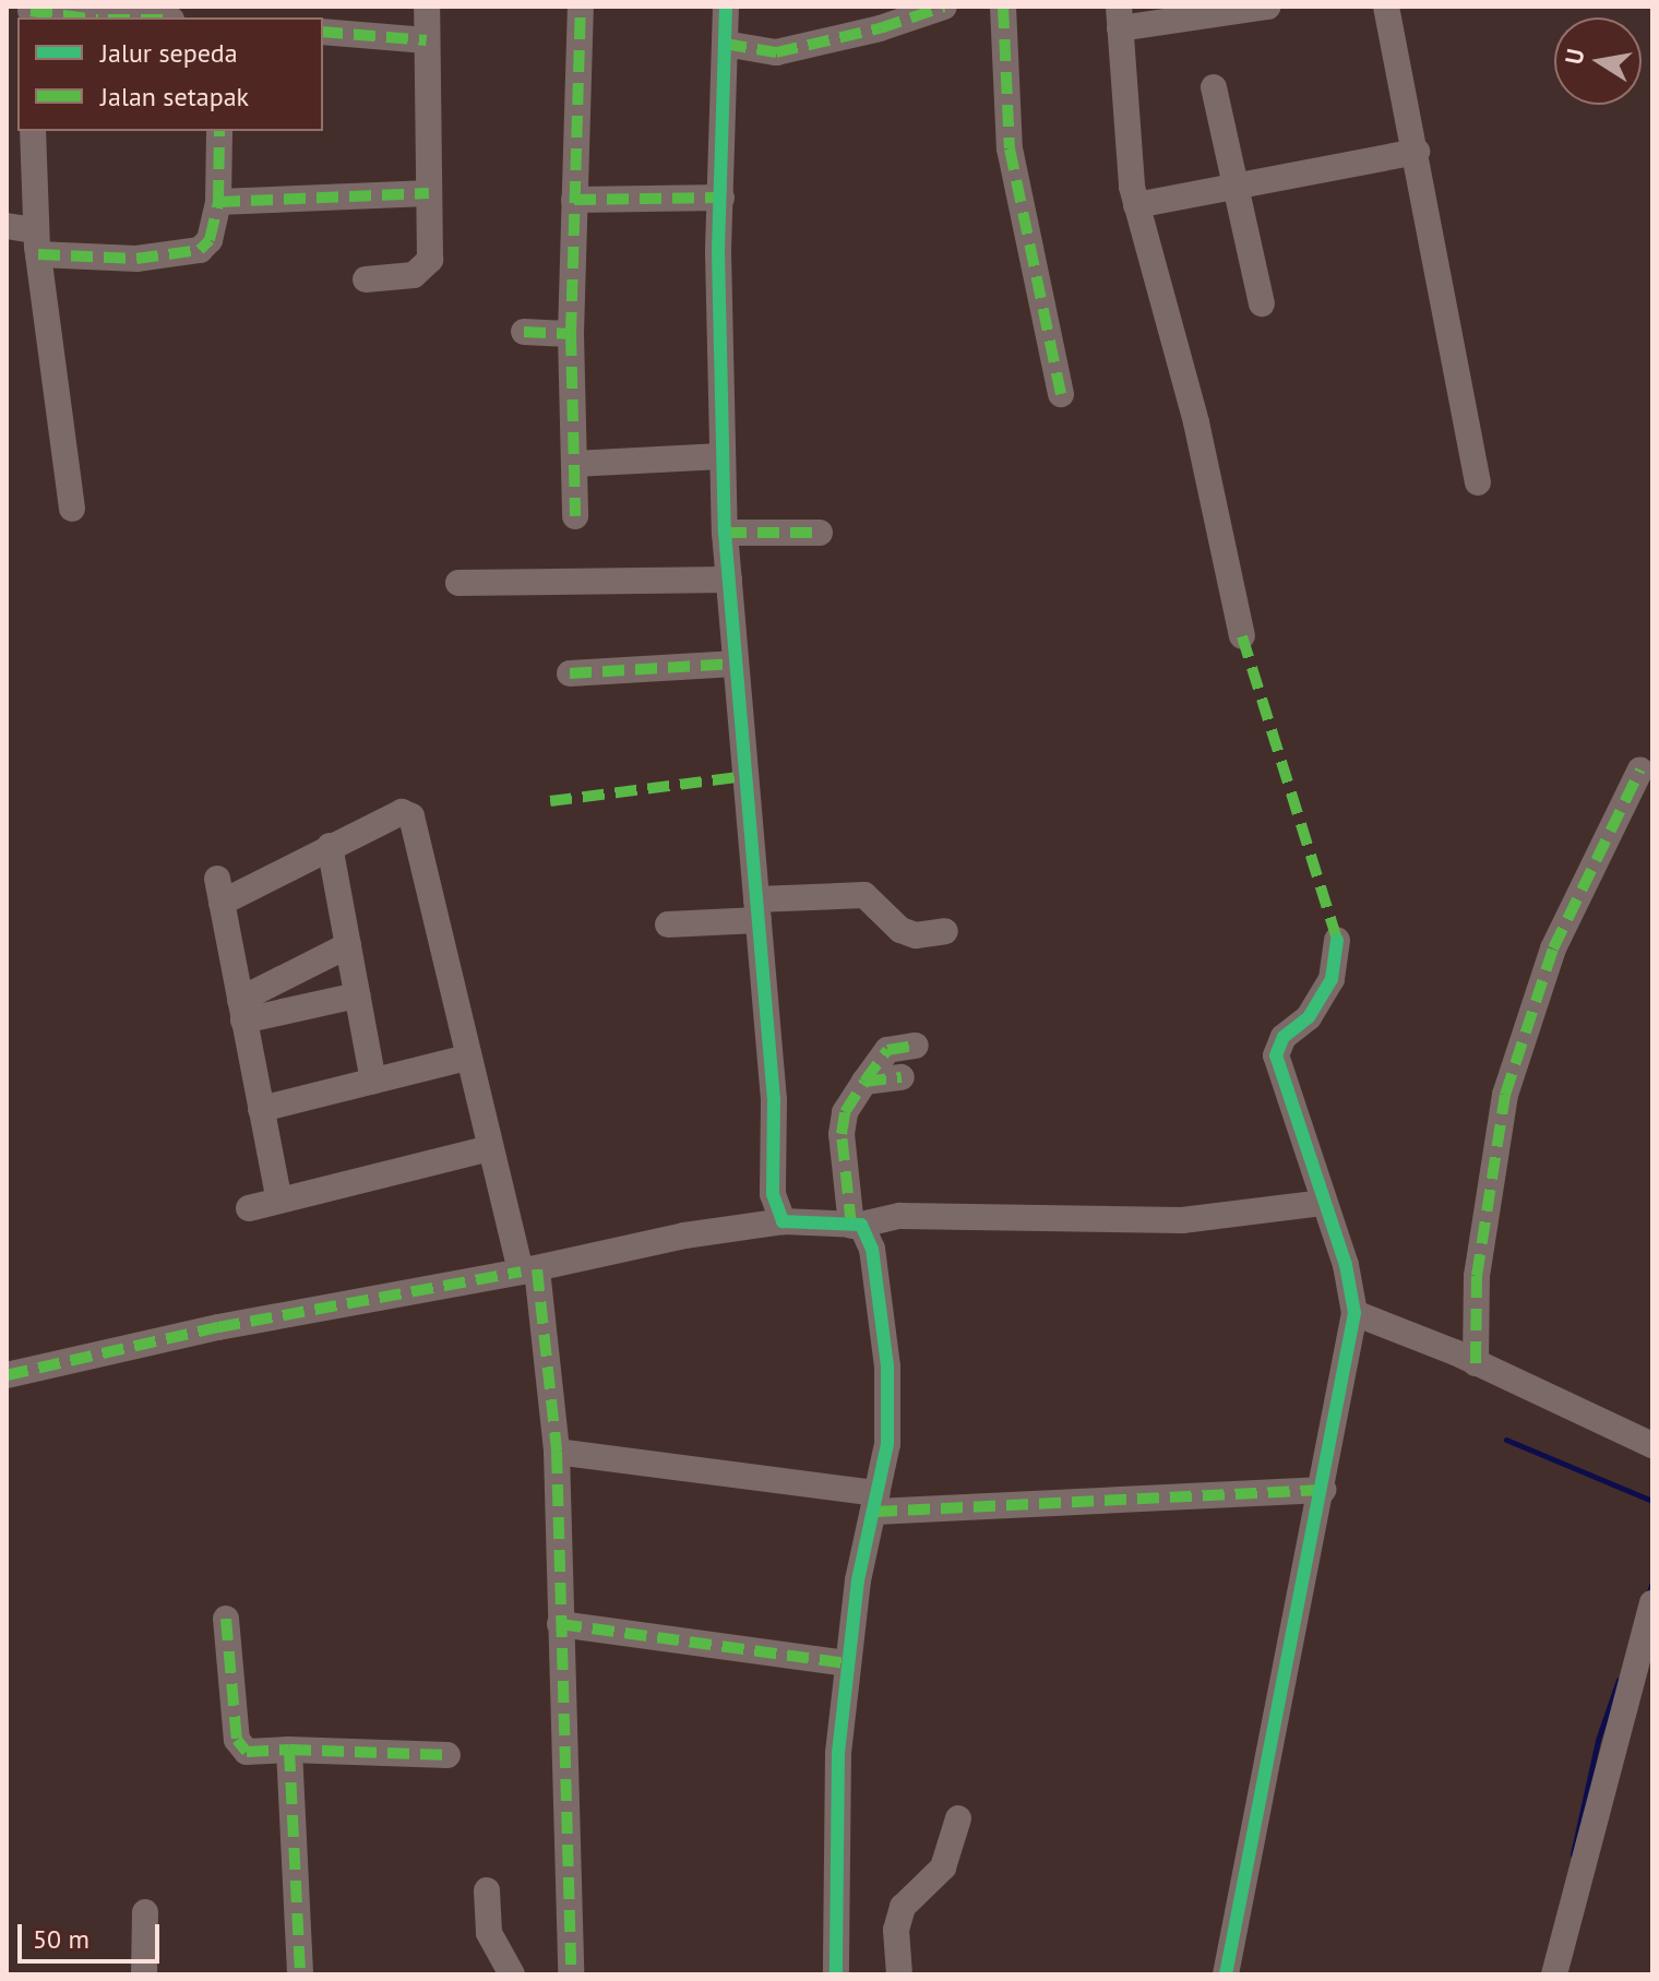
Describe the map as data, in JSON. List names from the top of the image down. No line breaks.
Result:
{"legend":["Jalur sepeda","Jalan setapak"],"scale_bar":"50 m","north":"left"}
